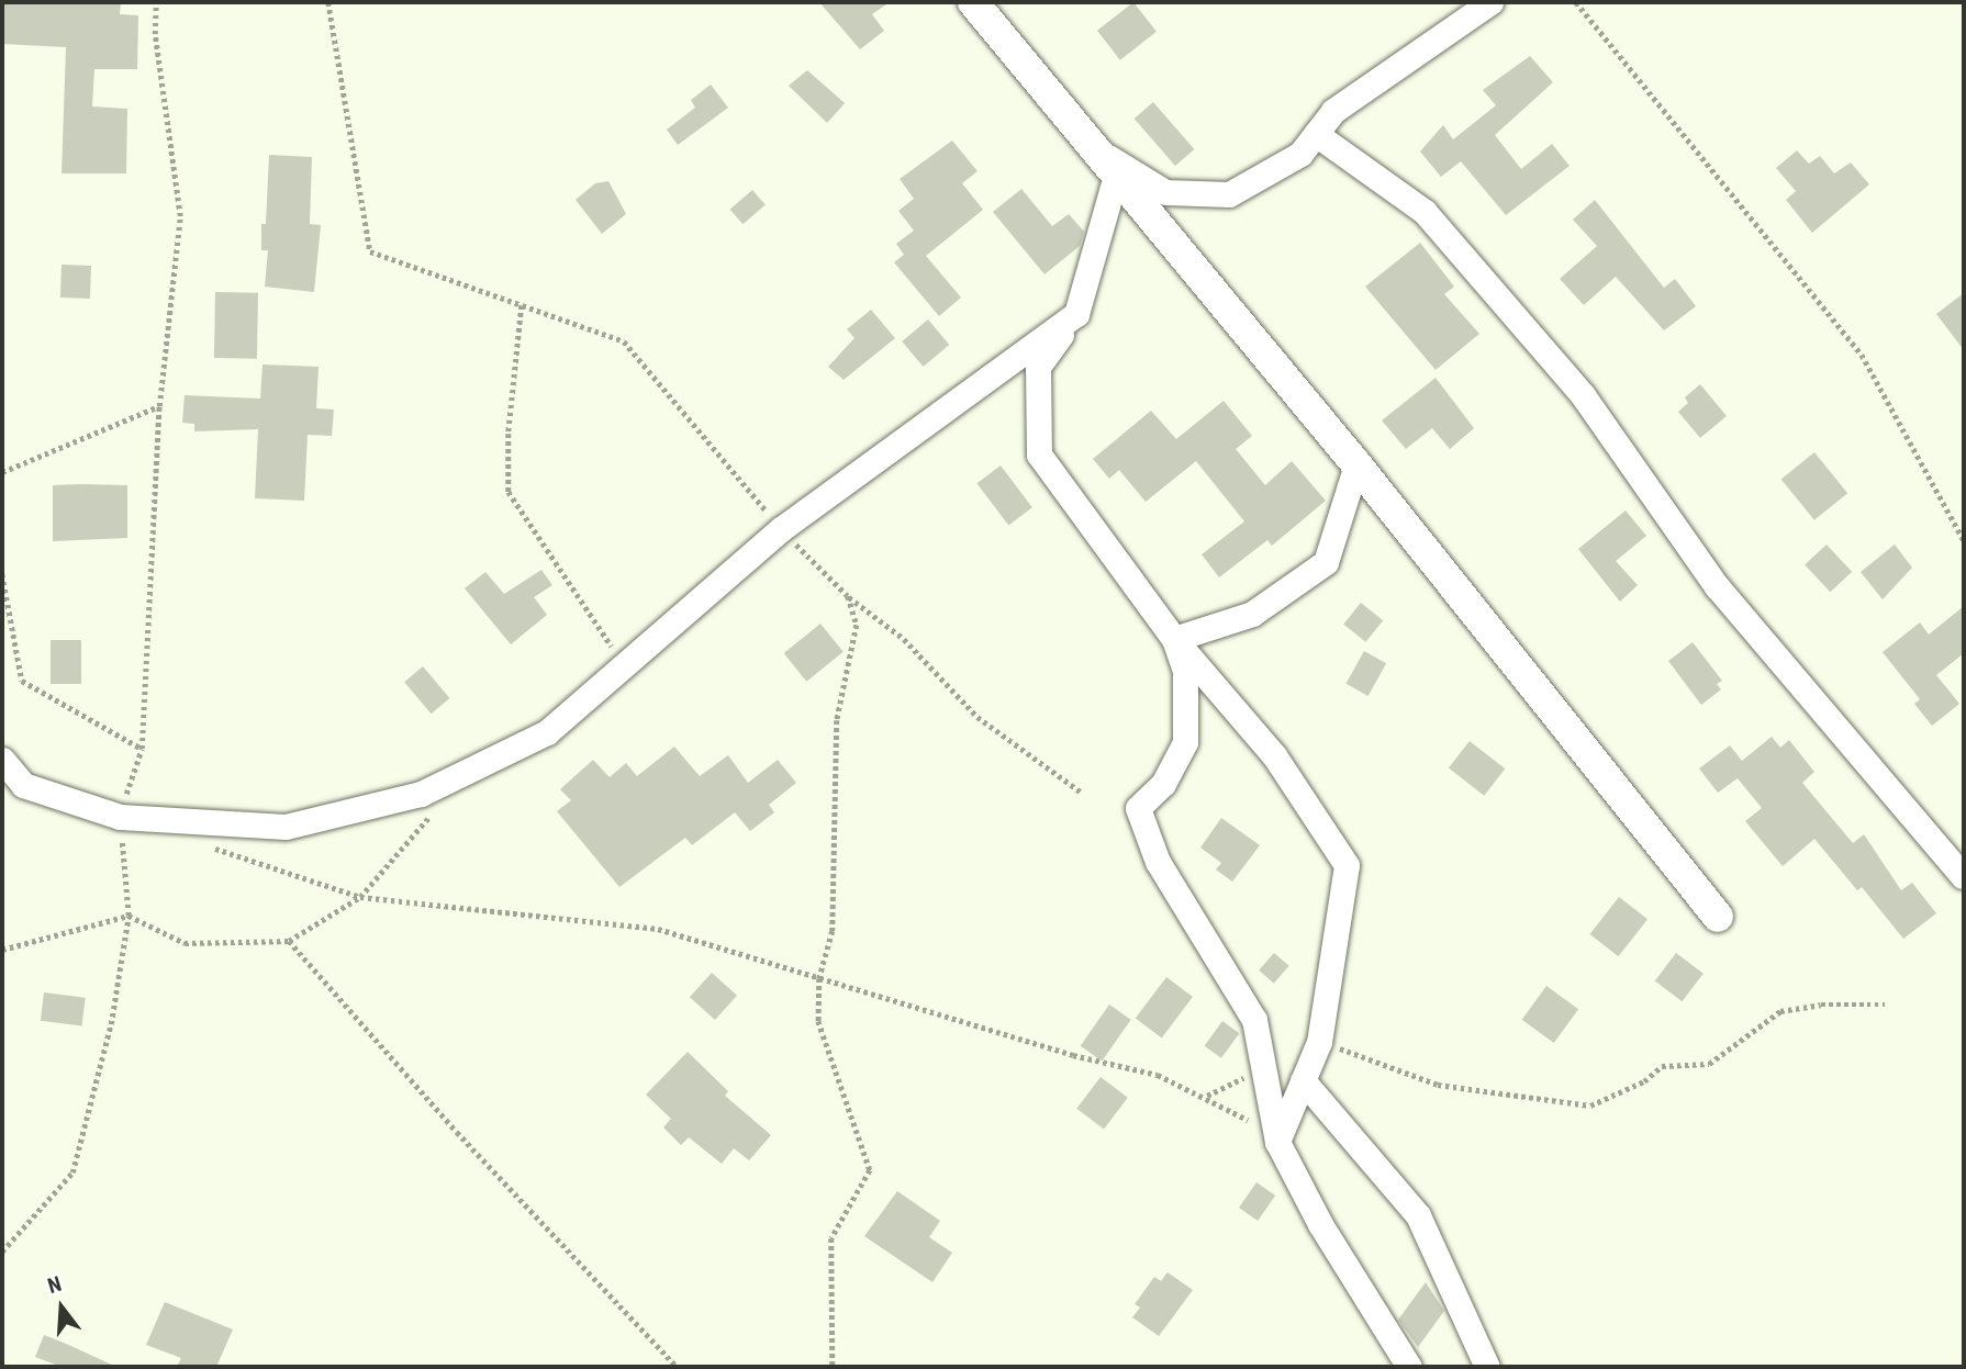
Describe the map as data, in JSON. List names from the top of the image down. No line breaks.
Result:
{"north":"top"}
